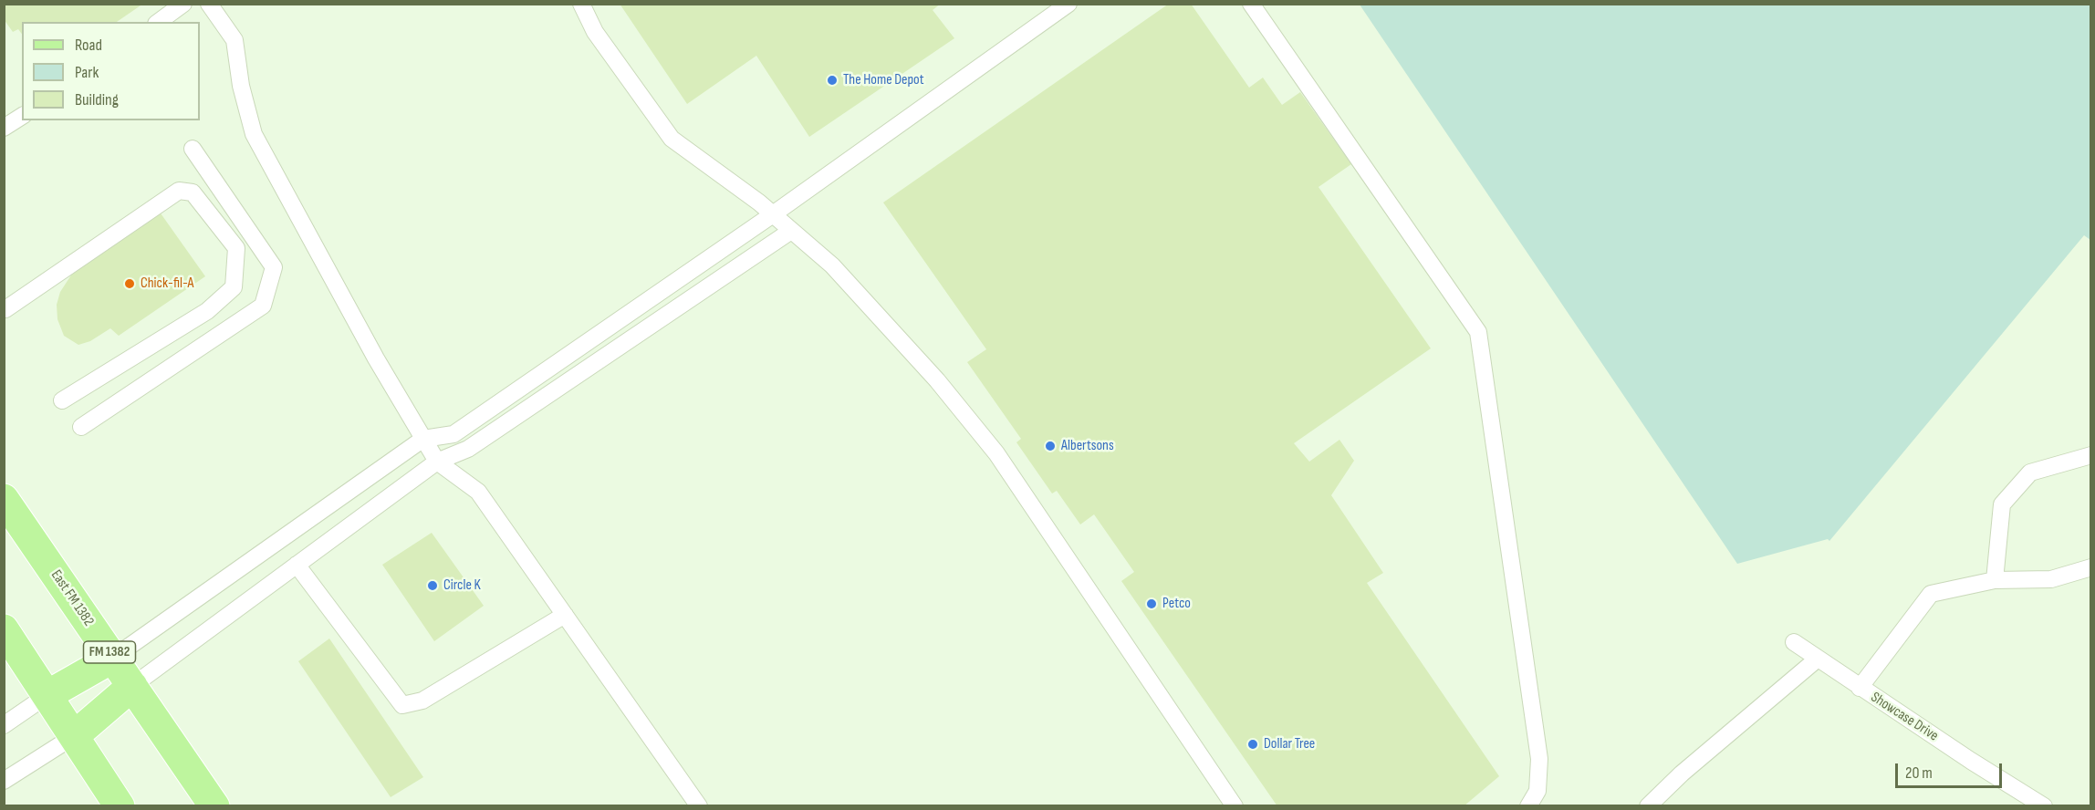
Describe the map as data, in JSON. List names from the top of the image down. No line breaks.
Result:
{"streets":{"main road":["East FM 1382","FM 1382"],"lane":["Showcase Drive"]},"places":["The Home Depot","Chick-fil-A","Albertsons","Circle K","Petco","Dollar Tree"],"legend":["Road","Park","Building"],"scale_bar":"20 m"}
